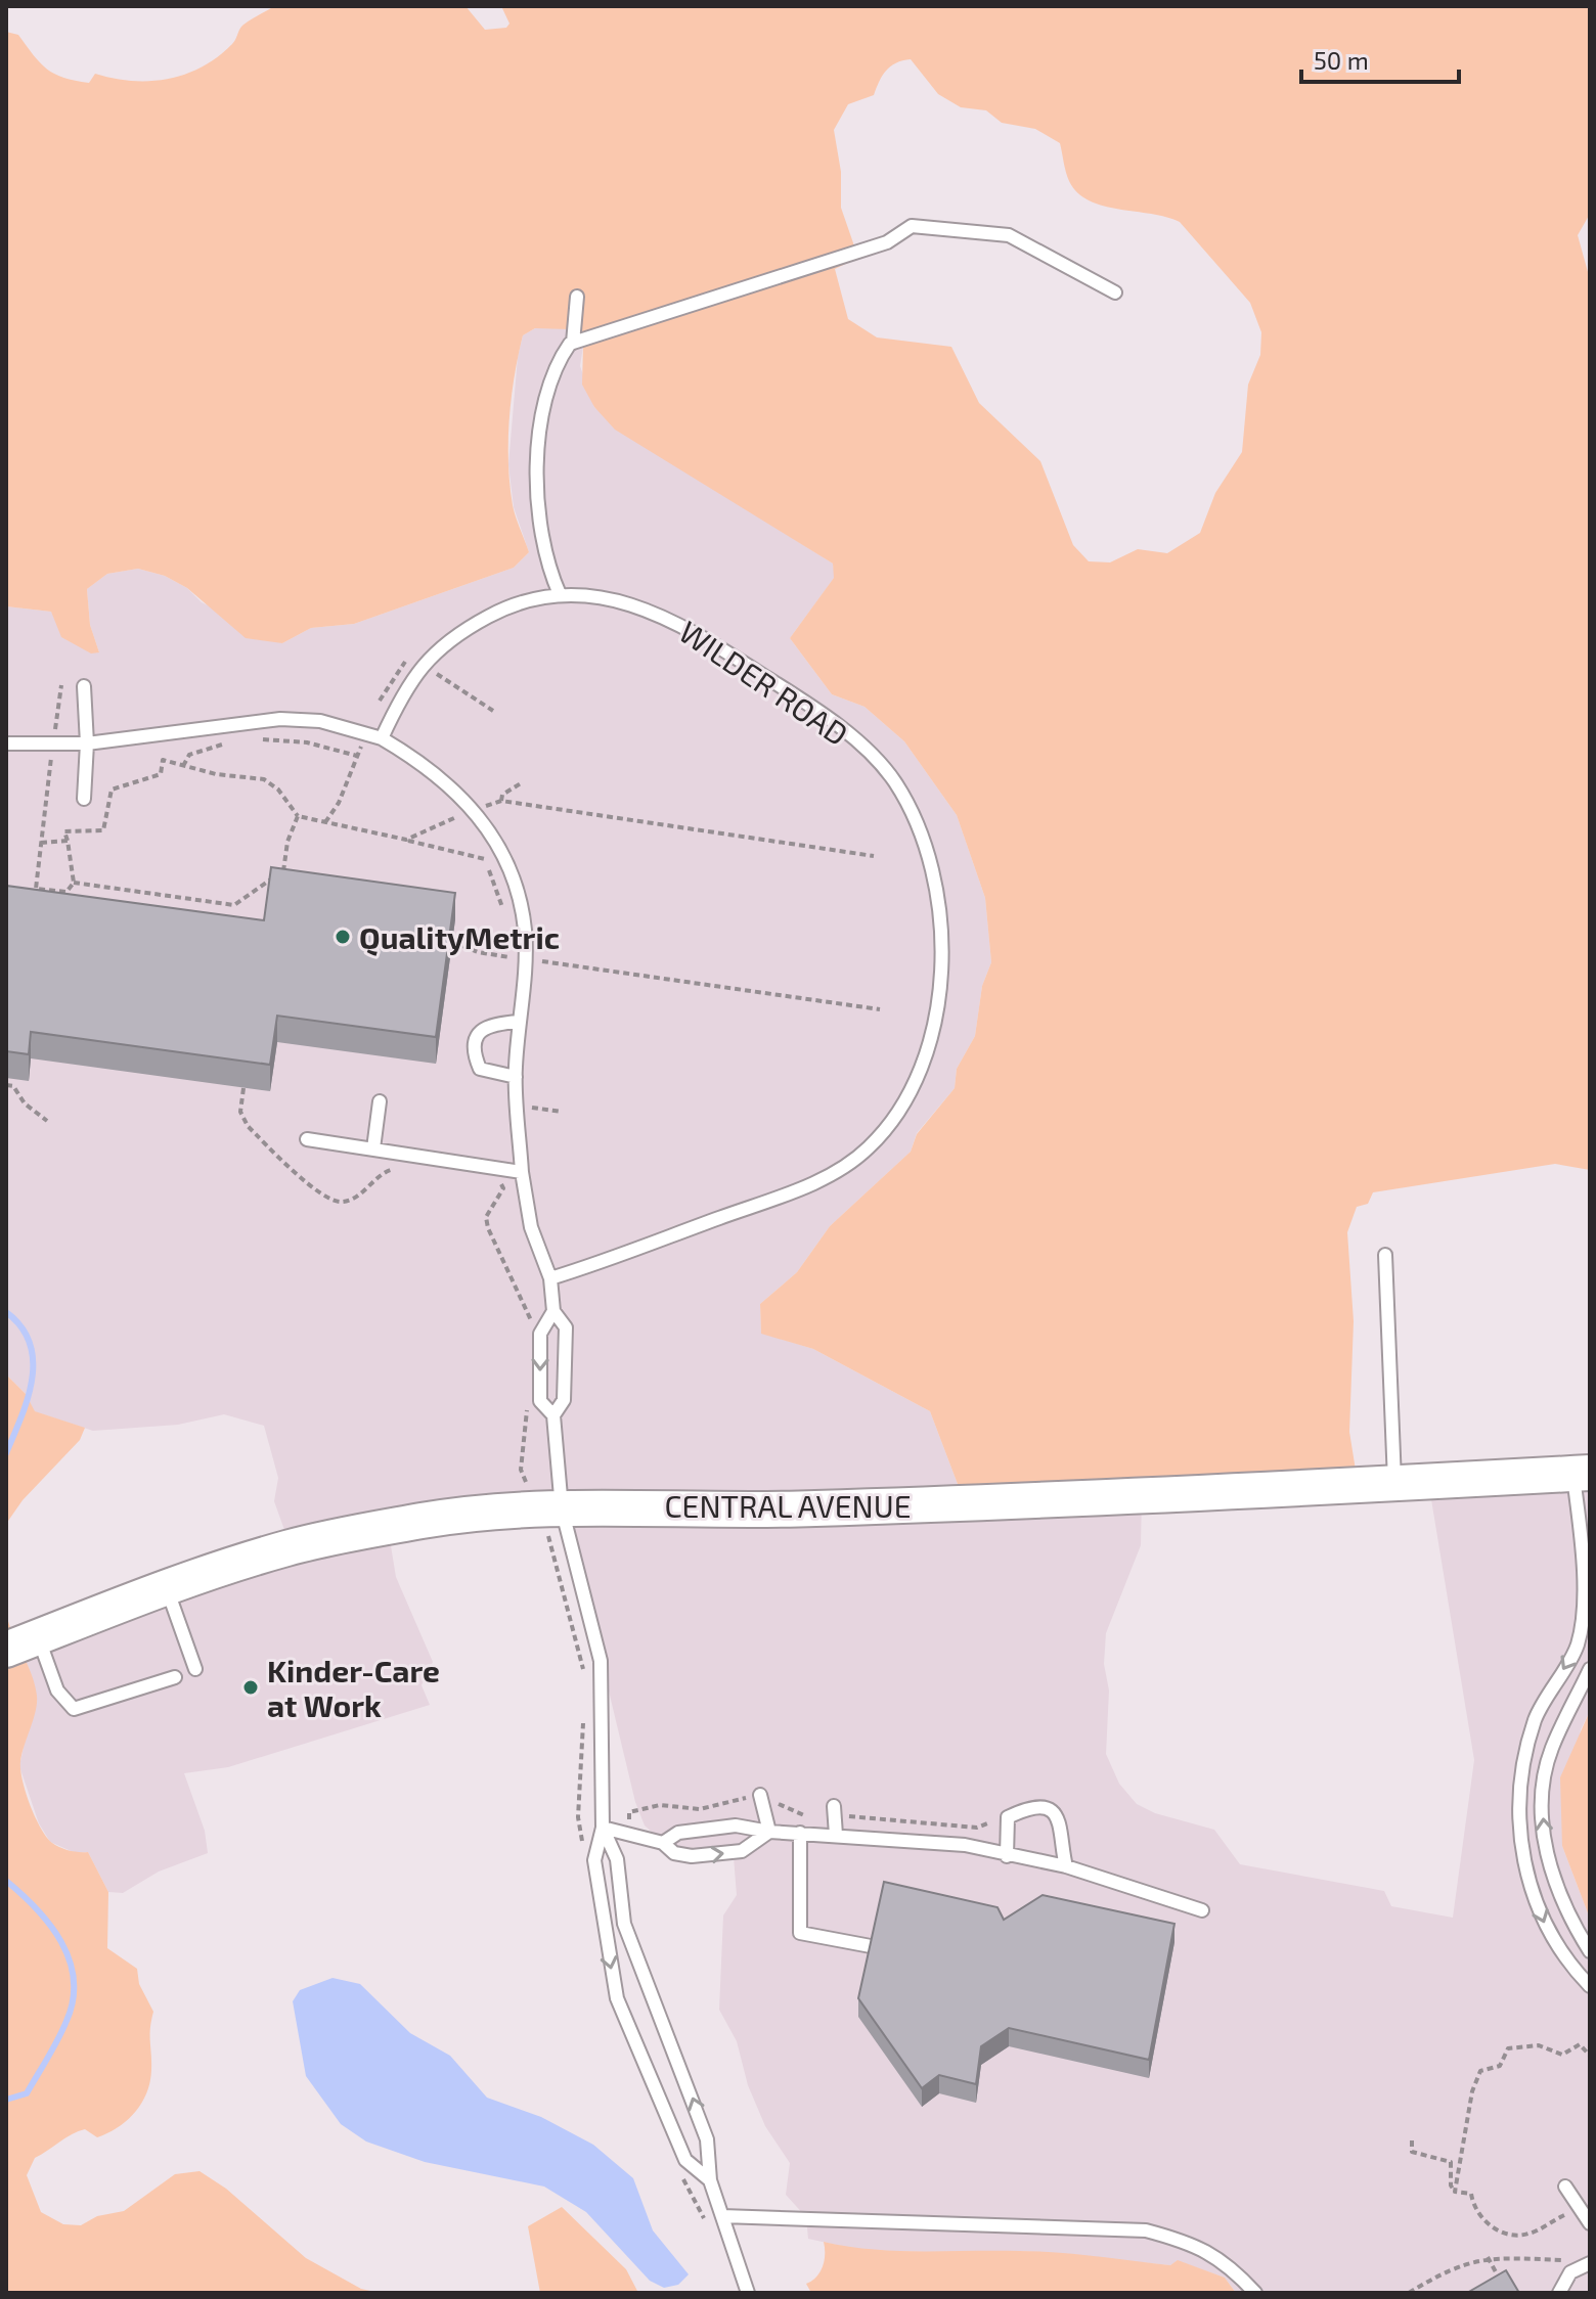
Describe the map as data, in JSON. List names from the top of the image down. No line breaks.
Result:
{"streets":{"main road":["CENTRAL AVENUE"],"lane":["WILDER ROAD"]},"places":["QualityMetric","Kinder-Care at Work"],"scale_bar":"50 m"}
